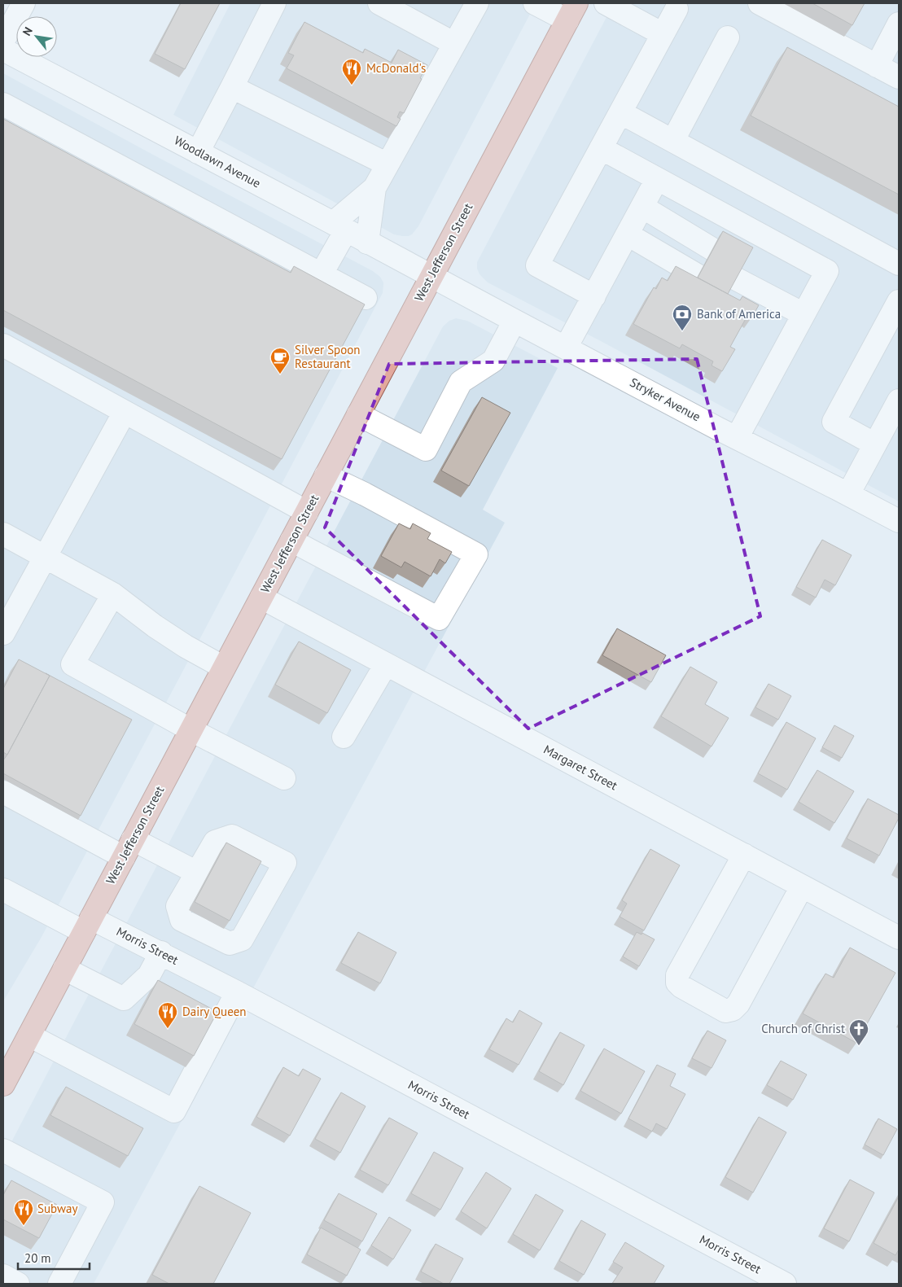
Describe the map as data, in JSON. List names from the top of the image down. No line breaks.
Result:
{"streets":{"main road":["West Jefferson Street"],"street":["Woodlawn Avenue","Stryker Avenue","Margaret Street","Morris Street"]},"crossings":[["Woodlawn Avenue","West Jefferson Street"],["Woodlawn Avenue","Stryker Avenue"],["West Jefferson Street","Stryker Avenue"],["West Jefferson Street","Margaret Street"],["West Jefferson Street","Morris Street"]],"places":{"restaurant":["McDonald's","Dairy Queen","Subway"],"bank":["Bank of America"],"cafe":["Silver Spoon Restaurant"],"church":["Church of Christ"]},"scale_bar":"20 m","north":"top left"}
